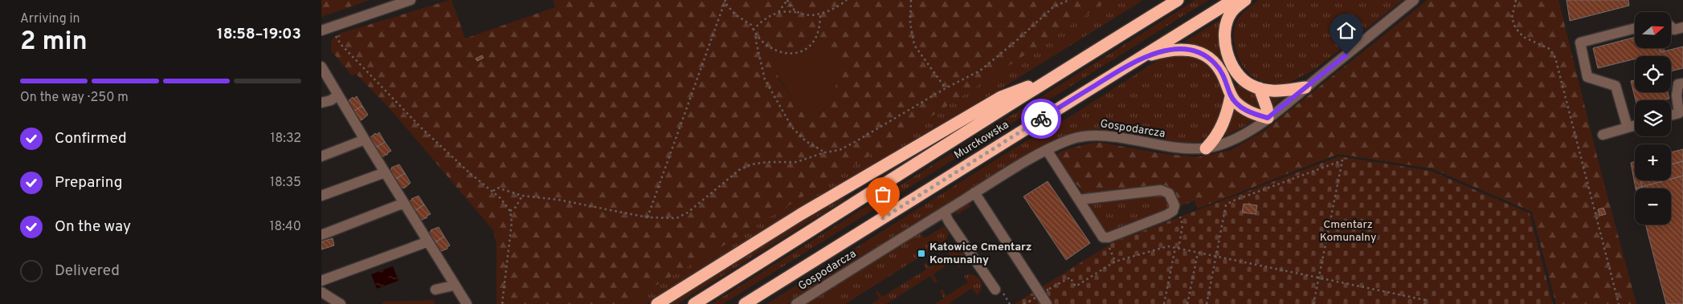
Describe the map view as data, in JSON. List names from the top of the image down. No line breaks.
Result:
{"streets":{"highway":["Murckowska"],"street":["Gospodarcza"]},"parks":["Cmentarz Komunalny"],"places":{"transit":["Katowice Cmentarz Komunalny"]},"north":"right","page":{"heading":["2 min","Arriving in","18:58–19:03"],"map_buttons":["+","−"],"bar":"On the way · 250 m","list":[["Confirmed","18:32"],["Preparing","18:35"],["On the way","18:40"],"Delivered"]}}
